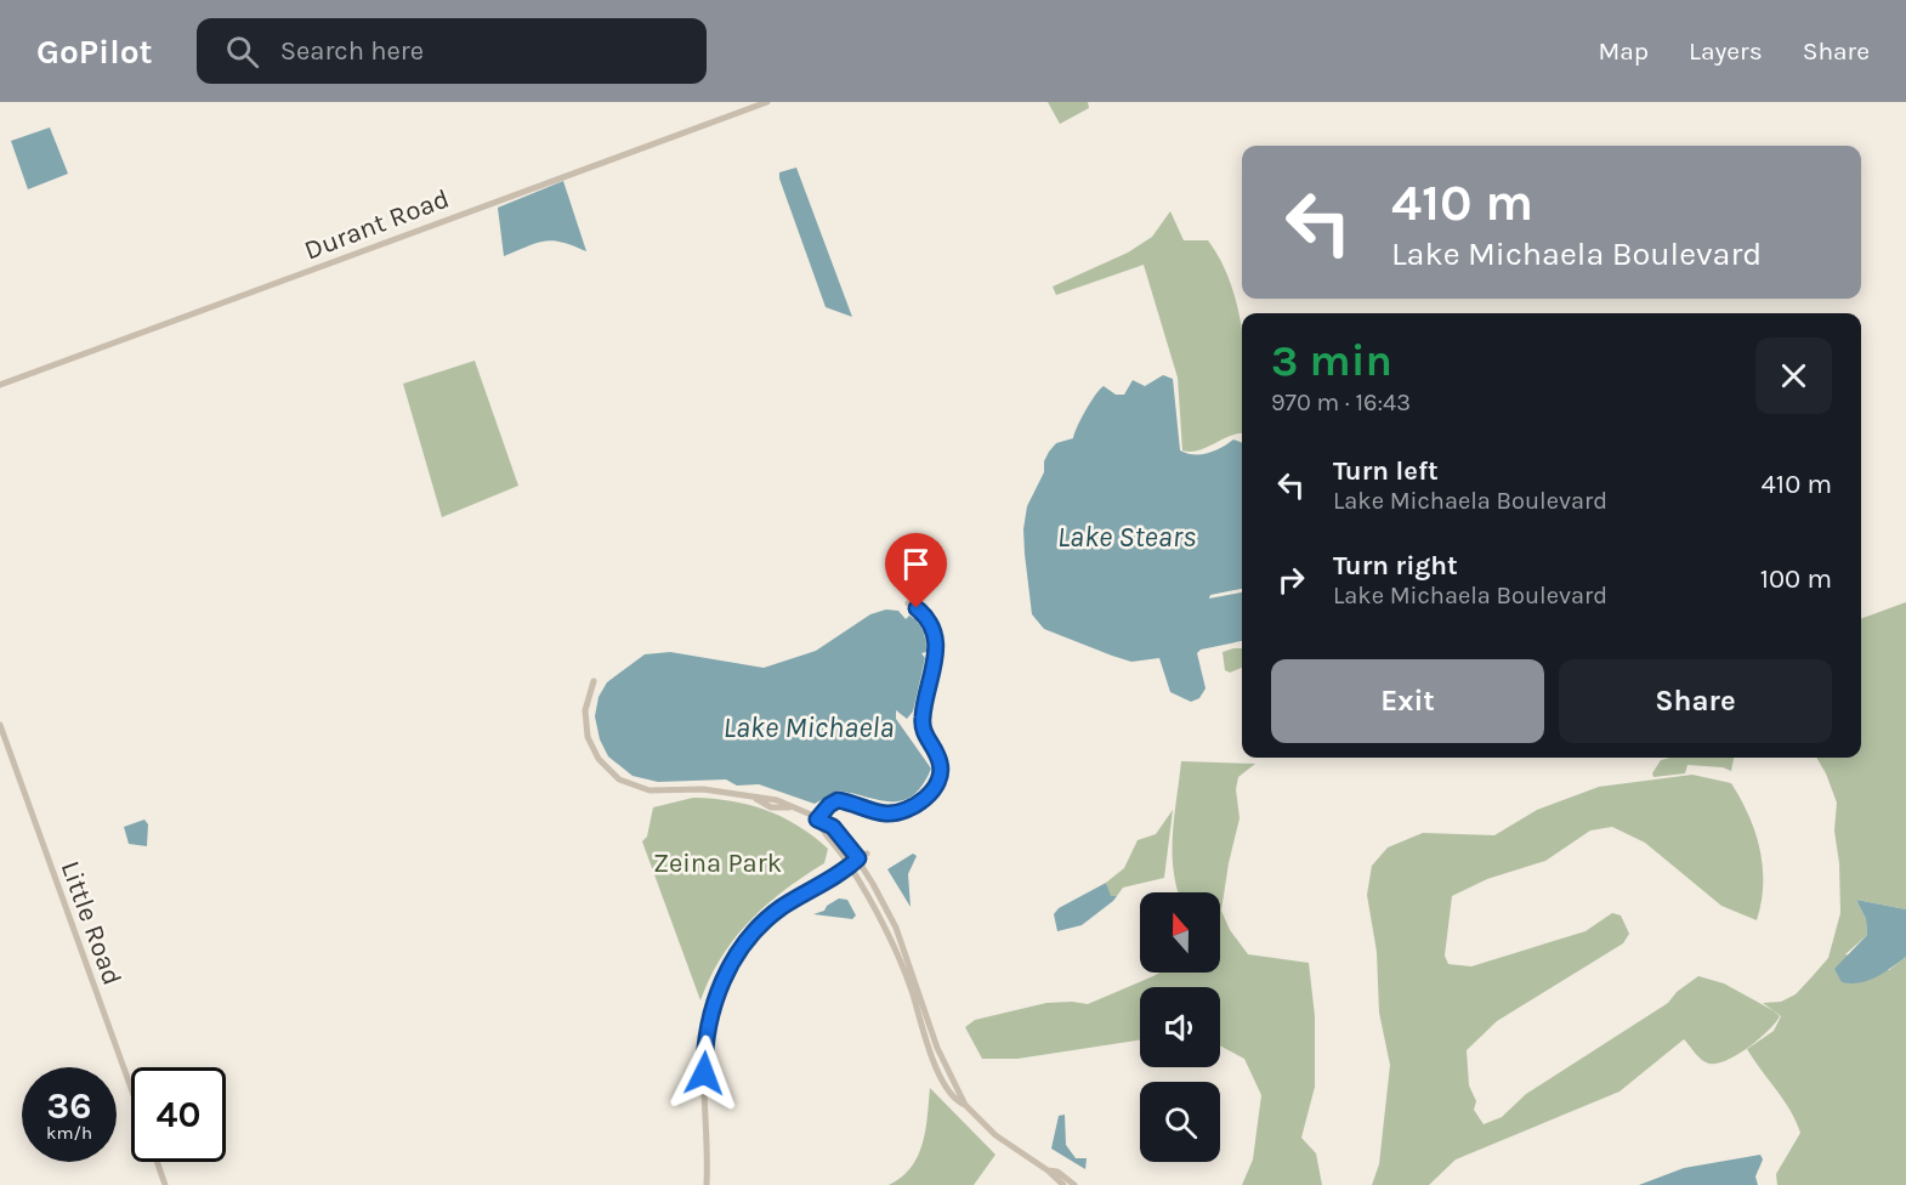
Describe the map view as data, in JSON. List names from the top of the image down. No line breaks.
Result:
{"streets":{"street":["Durant Road","Little Road"]},"water":["Lake Stears","Lake Michaela"],"parks":["Zeina Park"],"north":"top","page":{"header":"GoPilot","search":"Search here","nav":["Map","Layers","Share"],"turn":["410 m","Lake Michaela Boulevard"],"heading":["3 min","970 m · 16:43"],"list":[{"name":"Turn left","note":"Lake Michaela Boulevard","value":"410 m"},{"name":"Turn right","note":"Lake Michaela Boulevard","value":"100 m"}],"buttons":["Exit","Share"],"speed":"36 km/h","limit":"40"}}
